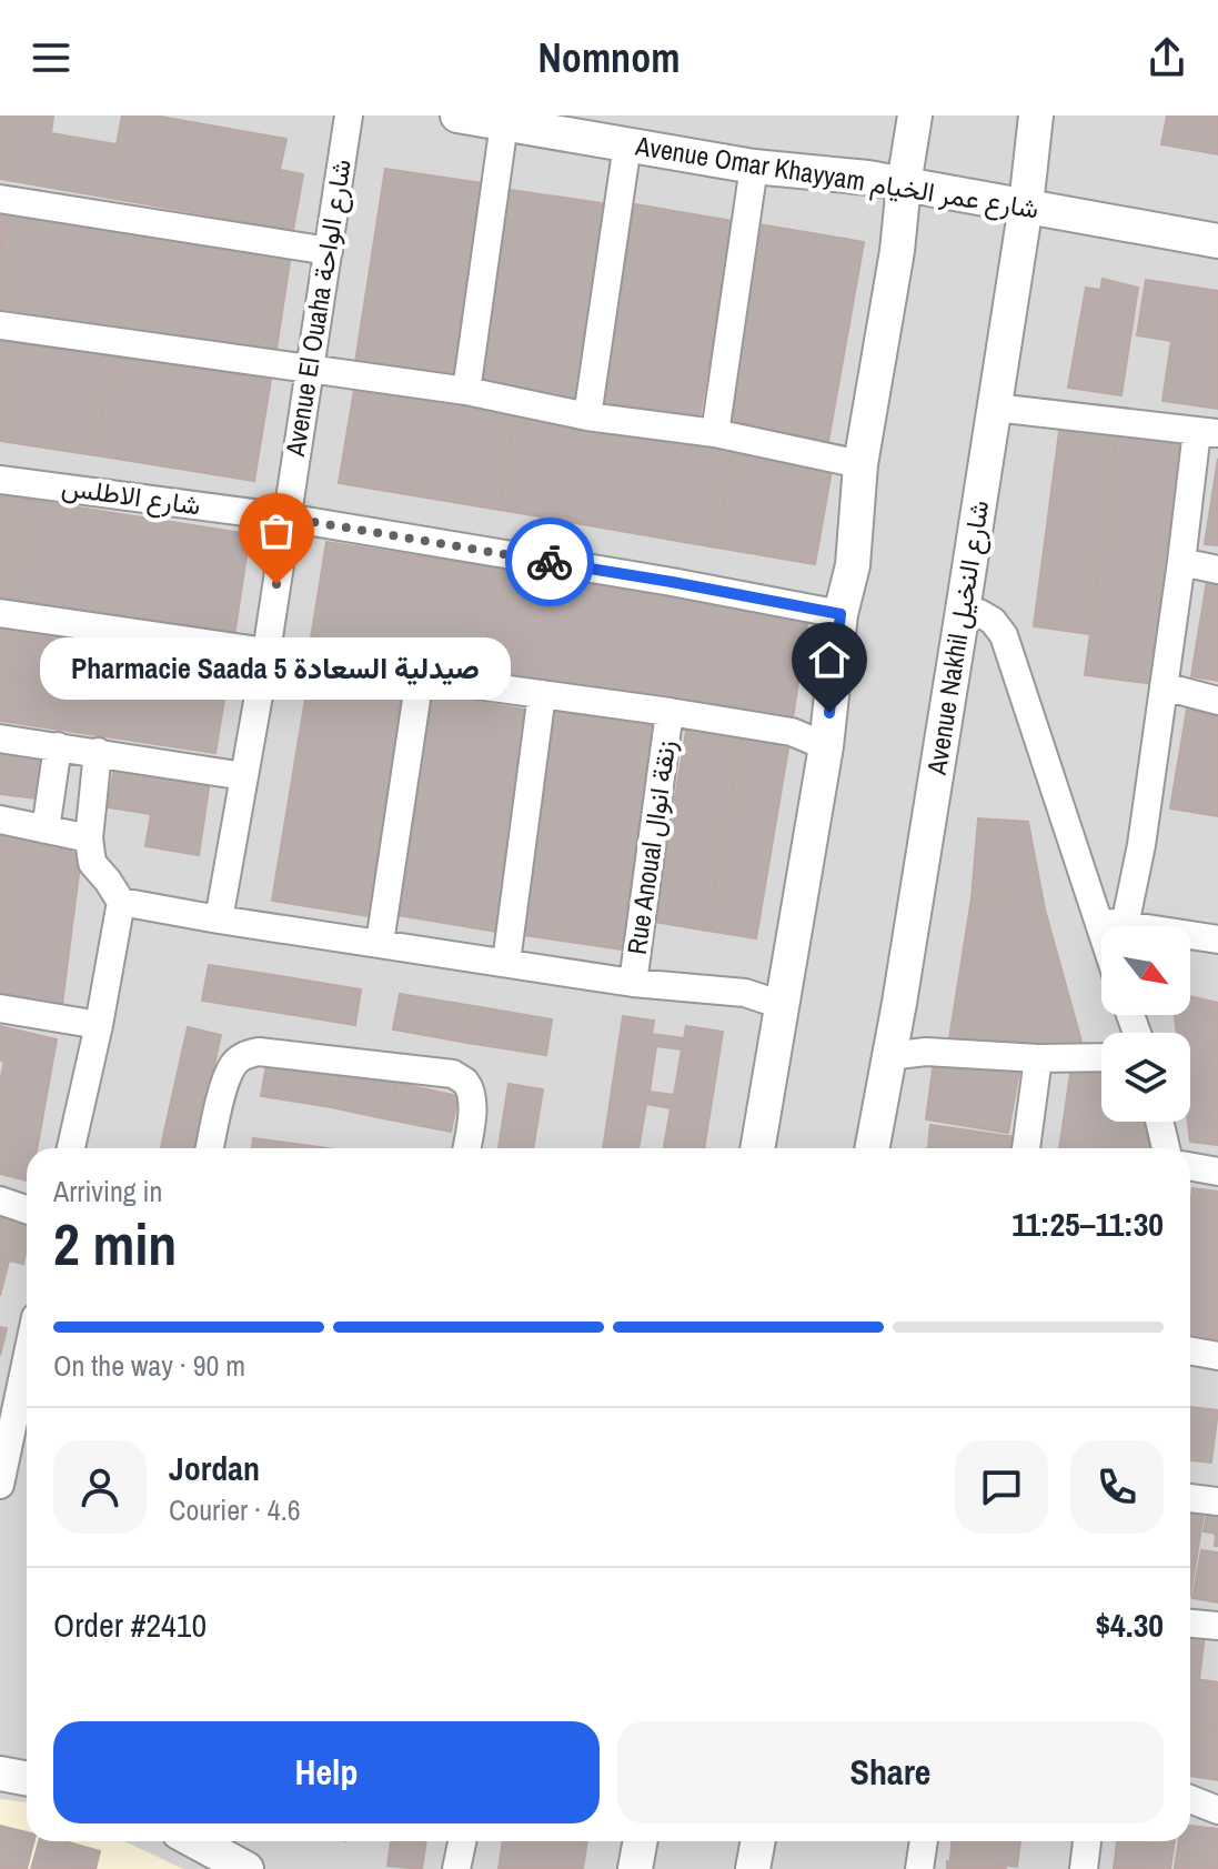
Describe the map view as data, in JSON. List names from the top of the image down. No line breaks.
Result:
{"streets":{"street":["Avenue Omar Khayyam شارع عمر الخيام","Avenue El Ouaha شارع الواحة","شارع الاطلس","Avenue Nakhil شارع النخيل","Rue Anoual زنقة انوال"]},"crossings":[["Avenue Omar Khayyam شارع عمر الخيام","Avenue Nakhil شارع النخيل"],["Avenue El Ouaha شارع الواحة","شارع الاطلس"]],"places":["Pharmacie Saada 5 صيدلية السعادة"],"north":"bottom right","page":{"header":"Nomnom","bubble":"Pharmacie Saada 5 صيدلية السعادة","heading":["2 min","Arriving in","11:25–11:30"],"panel":["Jordan","Courier · 4.6","Order #2410","$4.30"],"bar":"On the way · 90 m","buttons":["Help","Share"]}}
